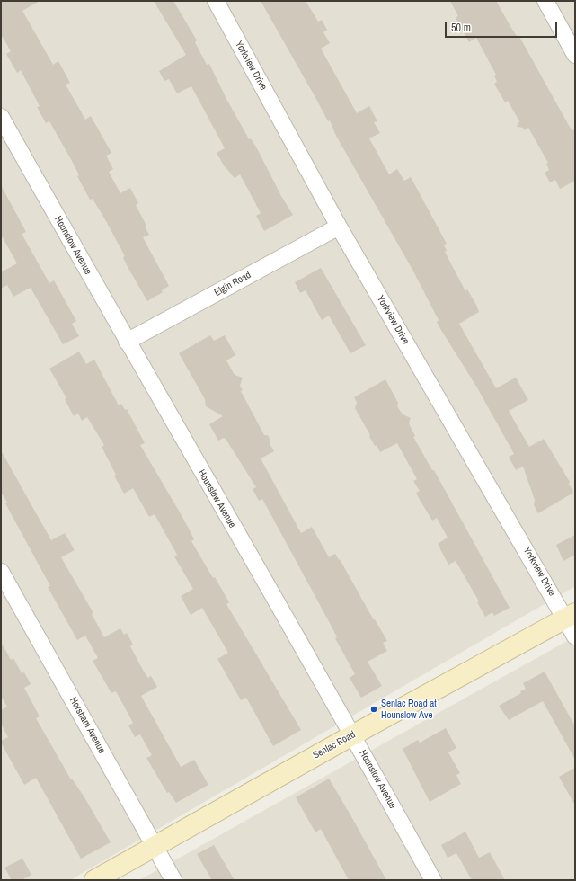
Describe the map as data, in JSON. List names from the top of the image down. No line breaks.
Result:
{"streets":{"street":["Yorkview Drive","Hounslow Avenue","Elgin Road","Horsham Avenue","Senlac Road"]},"crossings":[["Yorkview Drive","Elgin Road"],["Yorkview Drive","Senlac Road"],["Hounslow Avenue","Elgin Road"],["Hounslow Avenue","Senlac Road"],["Horsham Avenue","Senlac Road"]],"places":["Senlac Road at Hounslow Ave"],"scale_bar":"50 m"}
